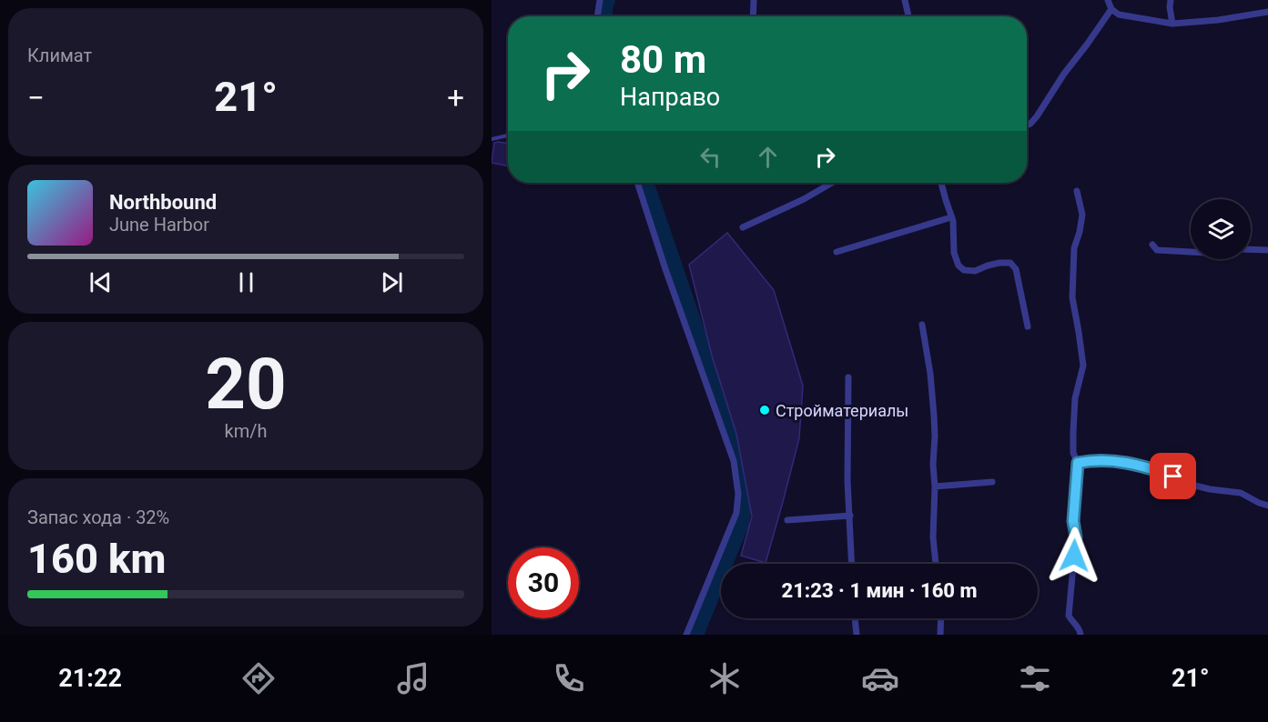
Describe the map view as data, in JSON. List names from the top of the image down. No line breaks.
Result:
{"places":["Стройматериалы"],"page":{"tile":["Климат",["20","km/h"],["Запас хода · 32%","160 km"]],"turn":["80 m","Направо"],"heat":["−","21°","+"],"song":["Northbound","June Harbor"],"limit":"30","trip":"21:23 · 1 мин · 160 m","tabs":["21:22","21°"]}}
